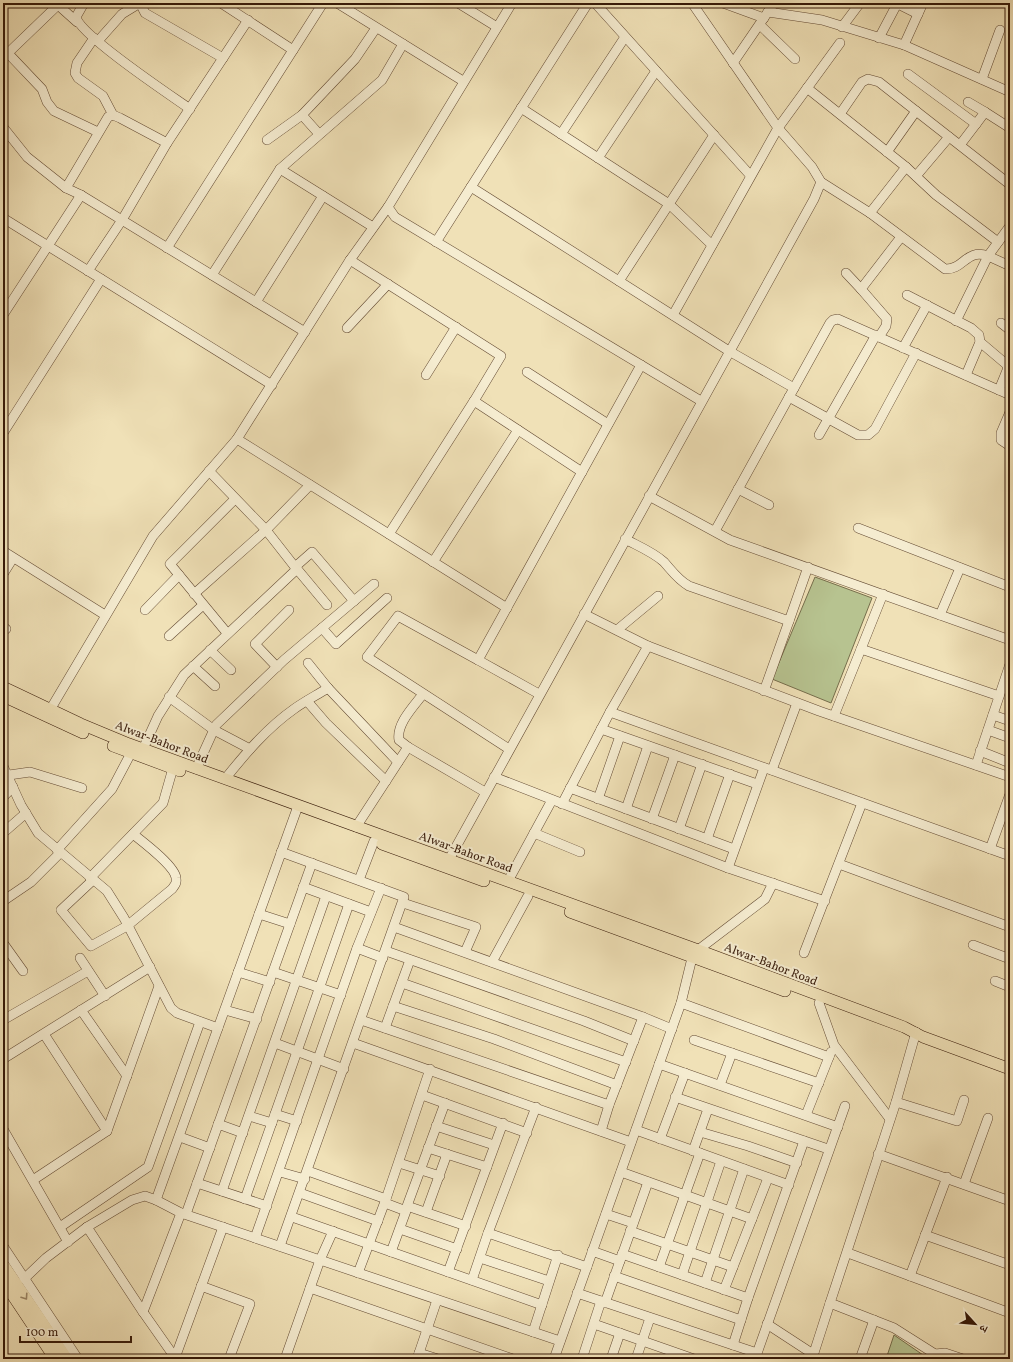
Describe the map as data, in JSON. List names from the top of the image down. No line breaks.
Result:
{"streets":{"main road":["Alwar-Bahor Road"]},"scale_bar":"100 m","north":"bottom right"}
